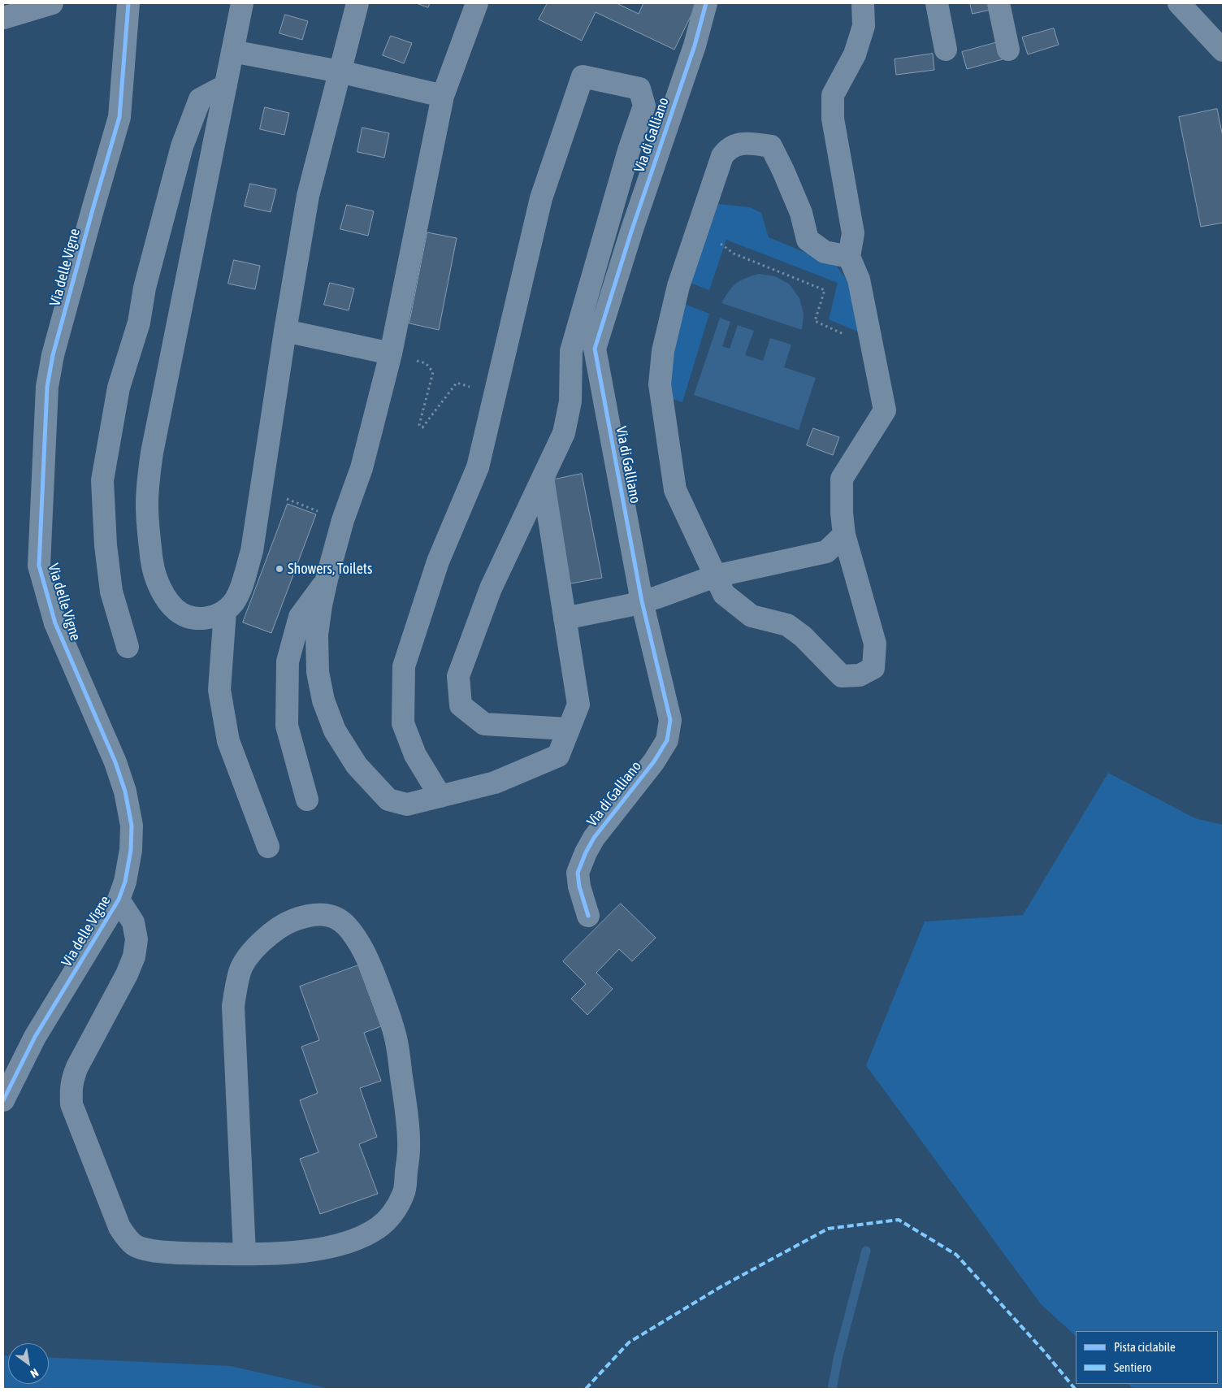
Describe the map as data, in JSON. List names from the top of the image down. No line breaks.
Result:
{"streets":{"street":["Via di Galliano","Via delle Vigne"]},"places":["Showers, Toilets"],"legend":["Pista ciclabile","Sentiero"],"north":"bottom right"}
